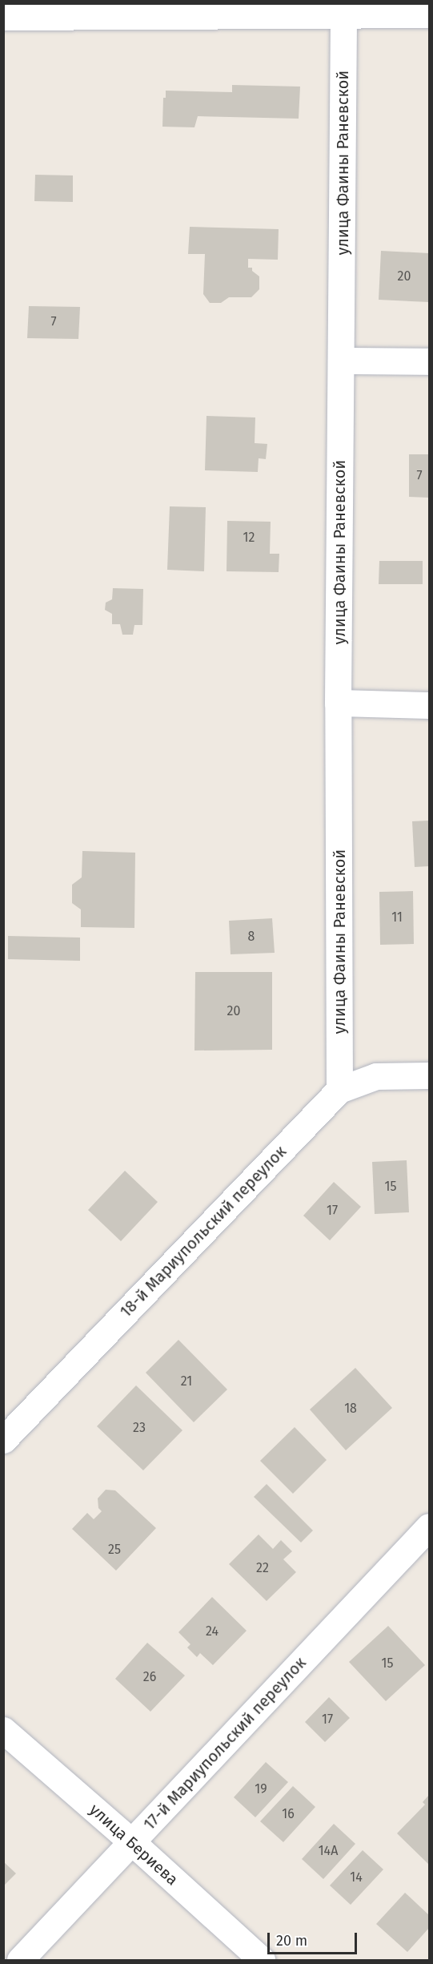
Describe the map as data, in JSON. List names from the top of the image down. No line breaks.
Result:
{"streets":{"street":["улица Фаины Раневской","18-й Мариупольский переулок","17-й Мариупольский переулок","улица Бериева"]},"crossings":[["улица Фаины Раневской","18-й Мариупольский переулок"],["17-й Мариупольский переулок","улица Бериева"]],"house_numbers":["20","7","7","12","11","8","20","15","17","21","18","23","25","22","24","15","26","17","19","16","14А","14"],"scale_bar":"20 m"}
